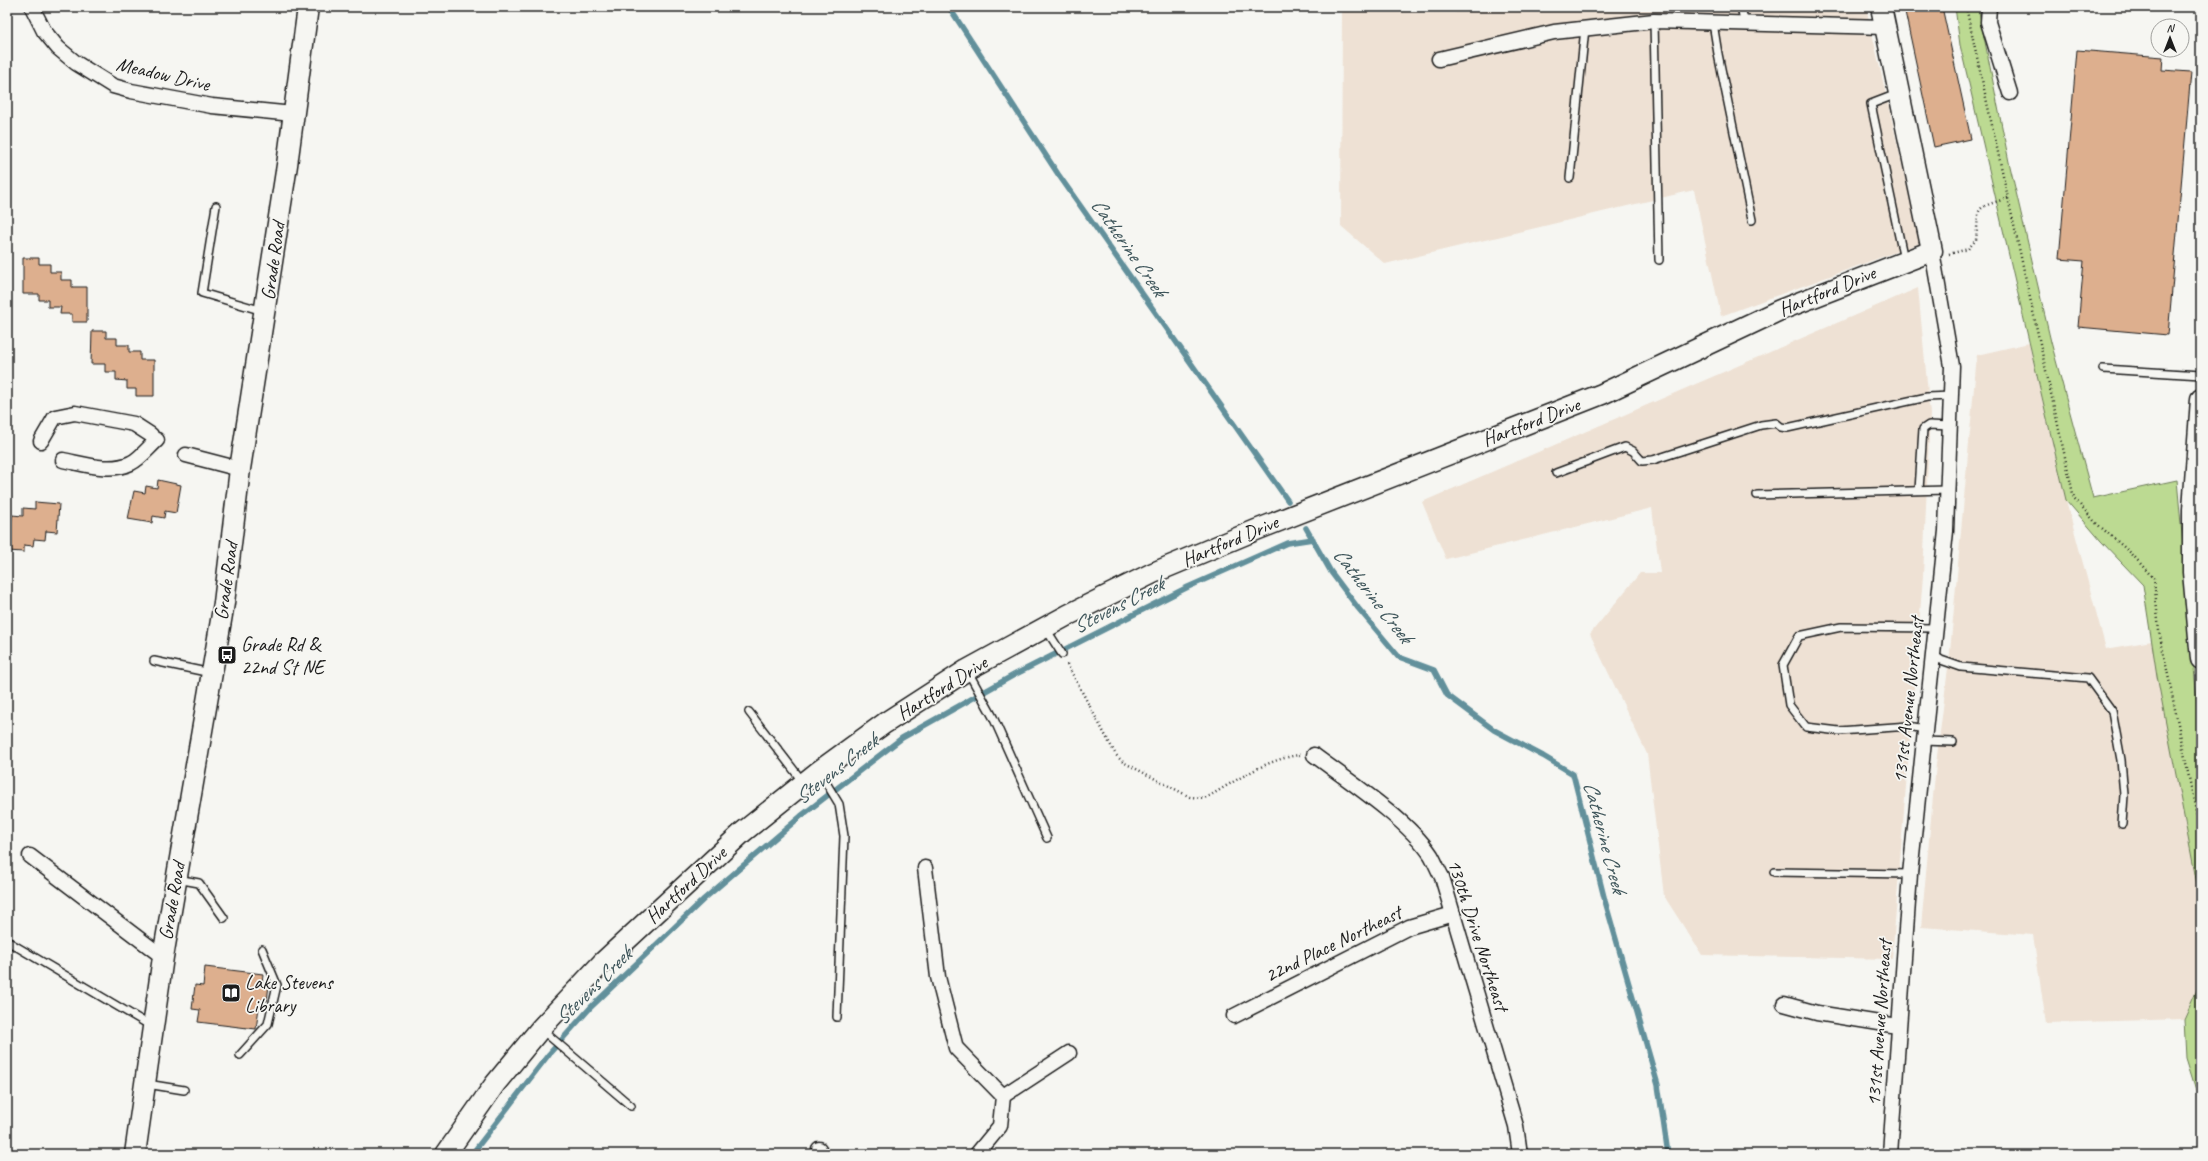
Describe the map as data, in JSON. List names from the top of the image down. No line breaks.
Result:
{"streets":{"main road":["Grade Road","Hartford Drive"],"street":["Meadow Drive","131st Avenue Northeast","130th Drive Northeast","22nd Place Northeast"]},"crossings":[["Meadow Drive","Grade Road"],["Hartford Drive","131st Avenue Northeast"],["130th Drive Northeast","22nd Place Northeast"]],"water":["Catherine Creek","Stevens Creek"],"places":{"bus stop":["Grade Rd & 22nd St NE"],"library":["Lake Stevens Library"]},"north":"top"}
